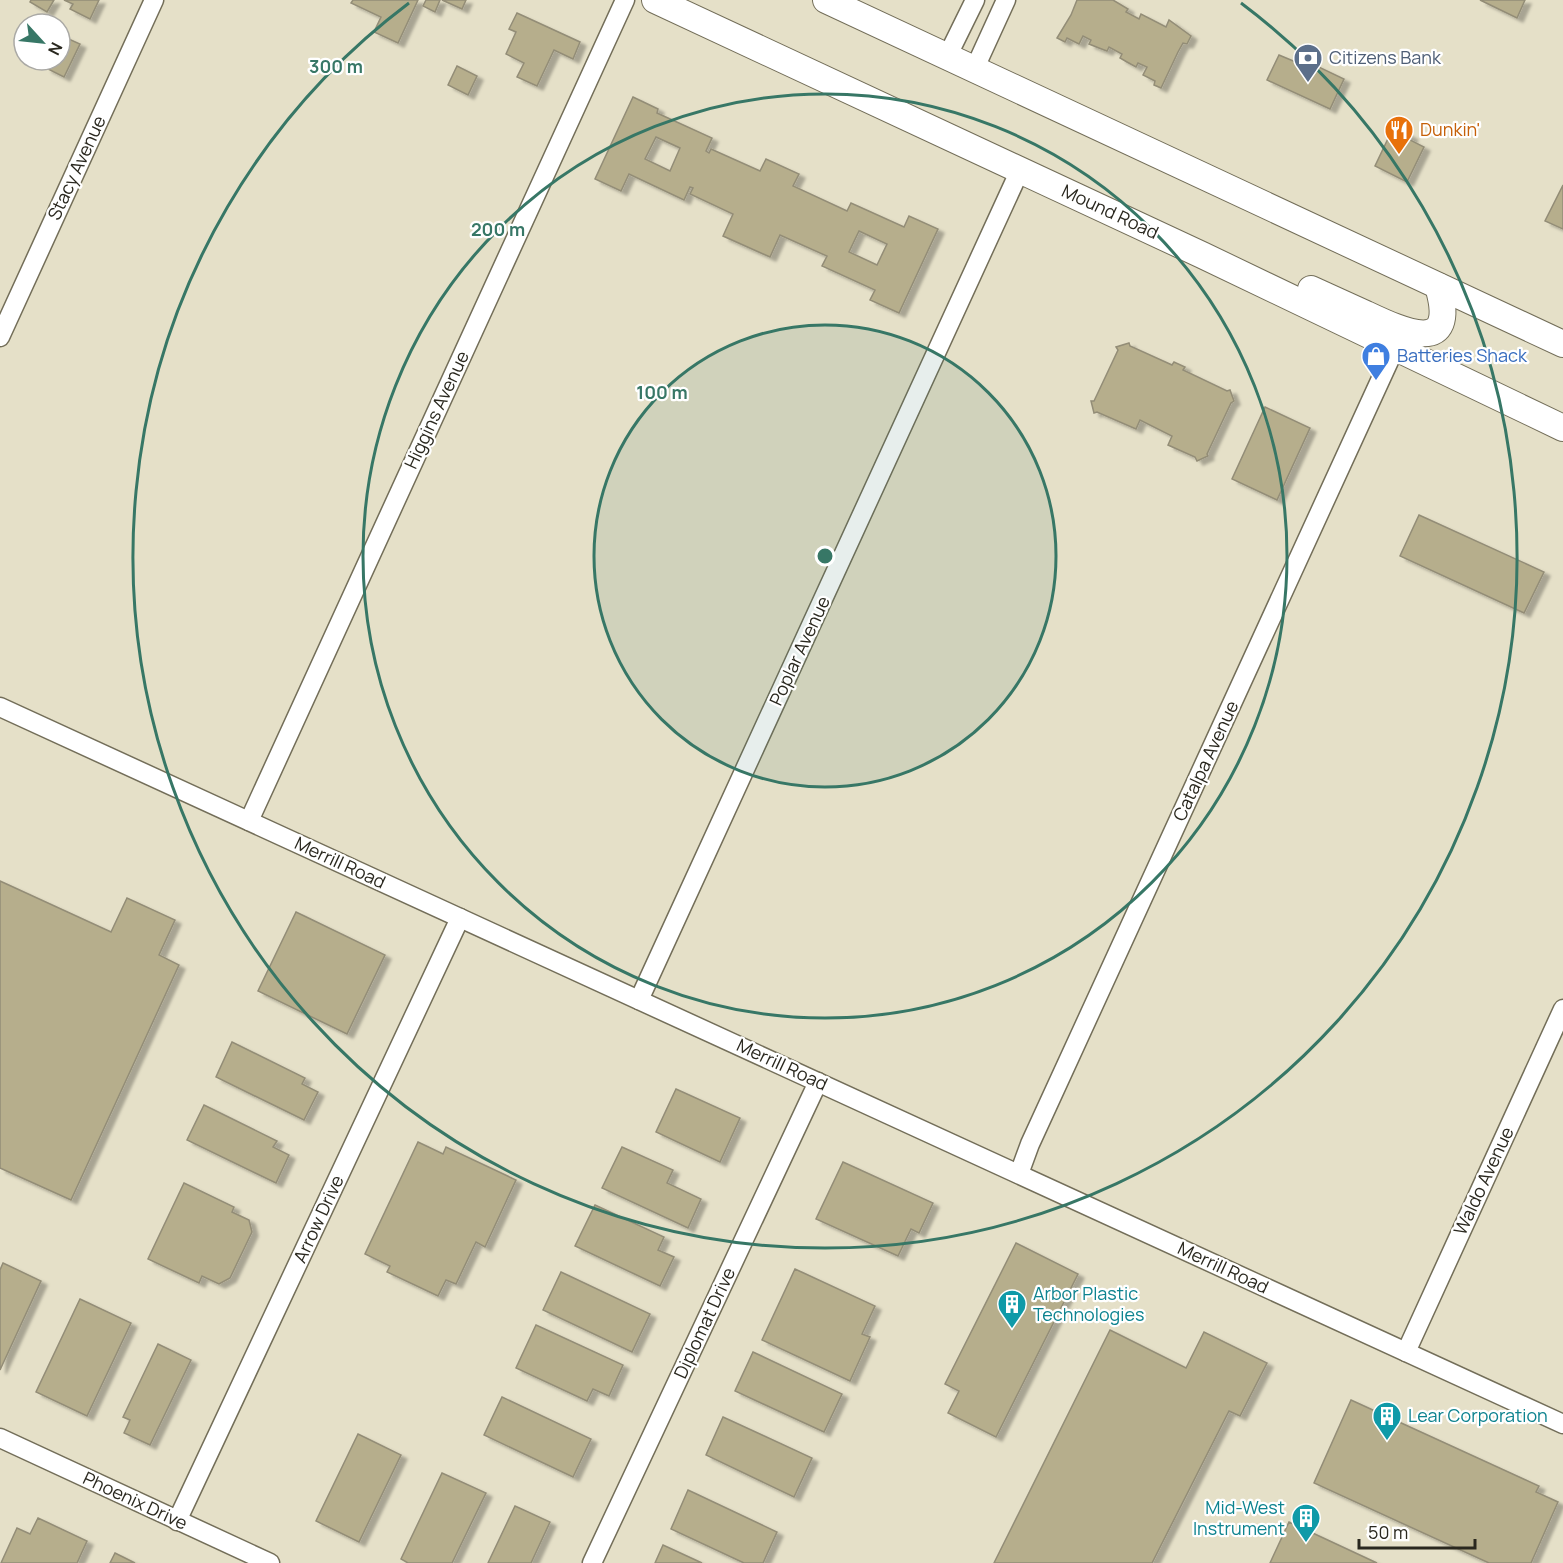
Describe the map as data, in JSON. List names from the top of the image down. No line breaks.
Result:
{"streets":{"main road":["Mound Road"],"street":["Stacy Avenue","Higgins Avenue","Poplar Avenue","Catalpa Avenue","Merrill Road","Waldo Avenue","Arrow Drive","Diplomat Drive","Phoenix Drive"]},"crossings":[["Mound Road","Poplar Avenue"],["Mound Road","Catalpa Avenue"],["Higgins Avenue","Merrill Road"],["Poplar Avenue","Merrill Road"],["Catalpa Avenue","Merrill Road"],["Merrill Road","Waldo Avenue"],["Merrill Road","Arrow Drive"],["Merrill Road","Diplomat Drive"],["Arrow Drive","Phoenix Drive"]],"places":{"bank":["Citizens Bank"],"restaurant":["Dunkin'"],"shop":["Batteries Shack"],"building":["Arbor Plastic Technologies","Lear Corporation","Mid-West Instrument"]},"scale_bar":"50 m","north":"bottom right","rings":["300 m","200 m","100 m"]}
